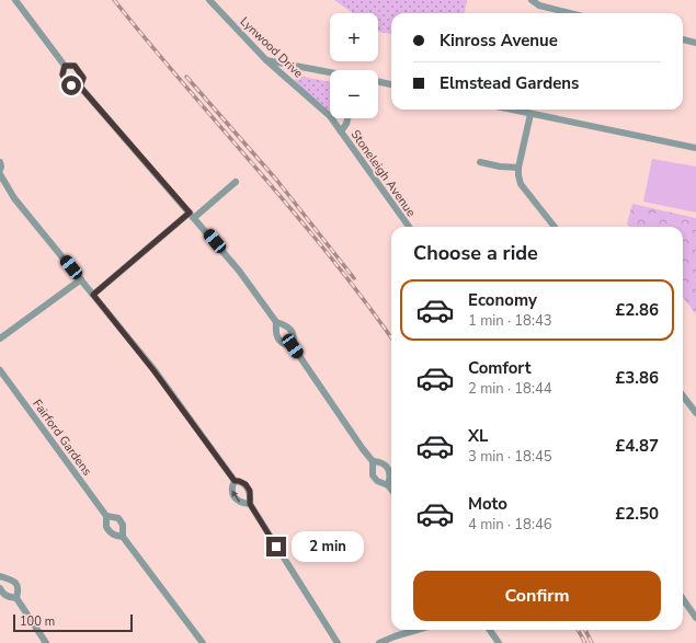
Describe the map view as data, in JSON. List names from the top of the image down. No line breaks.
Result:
{"streets":{"street":["Lynwood Drive","Stoneleigh Avenue","Fairford Gardens"]},"crossings":[["Lynwood Drive","Stoneleigh Avenue"]],"scale_bar":"100 m","page":{"map_buttons":["+","−"],"banner":["Kinross Avenue","Elmstead Gardens"],"heading":"Choose a ride","list":[{"name":"Economy","note":"1 min · 18:43","value":"£2.86"},{"name":"Comfort","note":"2 min · 18:44","value":"£3.86"},{"name":"XL","note":"3 min · 18:45","value":"£4.87"},{"name":"Moto","note":"4 min · 18:46","value":"£2.50"}],"bubble":"2 min","buttons":"Confirm","scale":"100 m"}}
